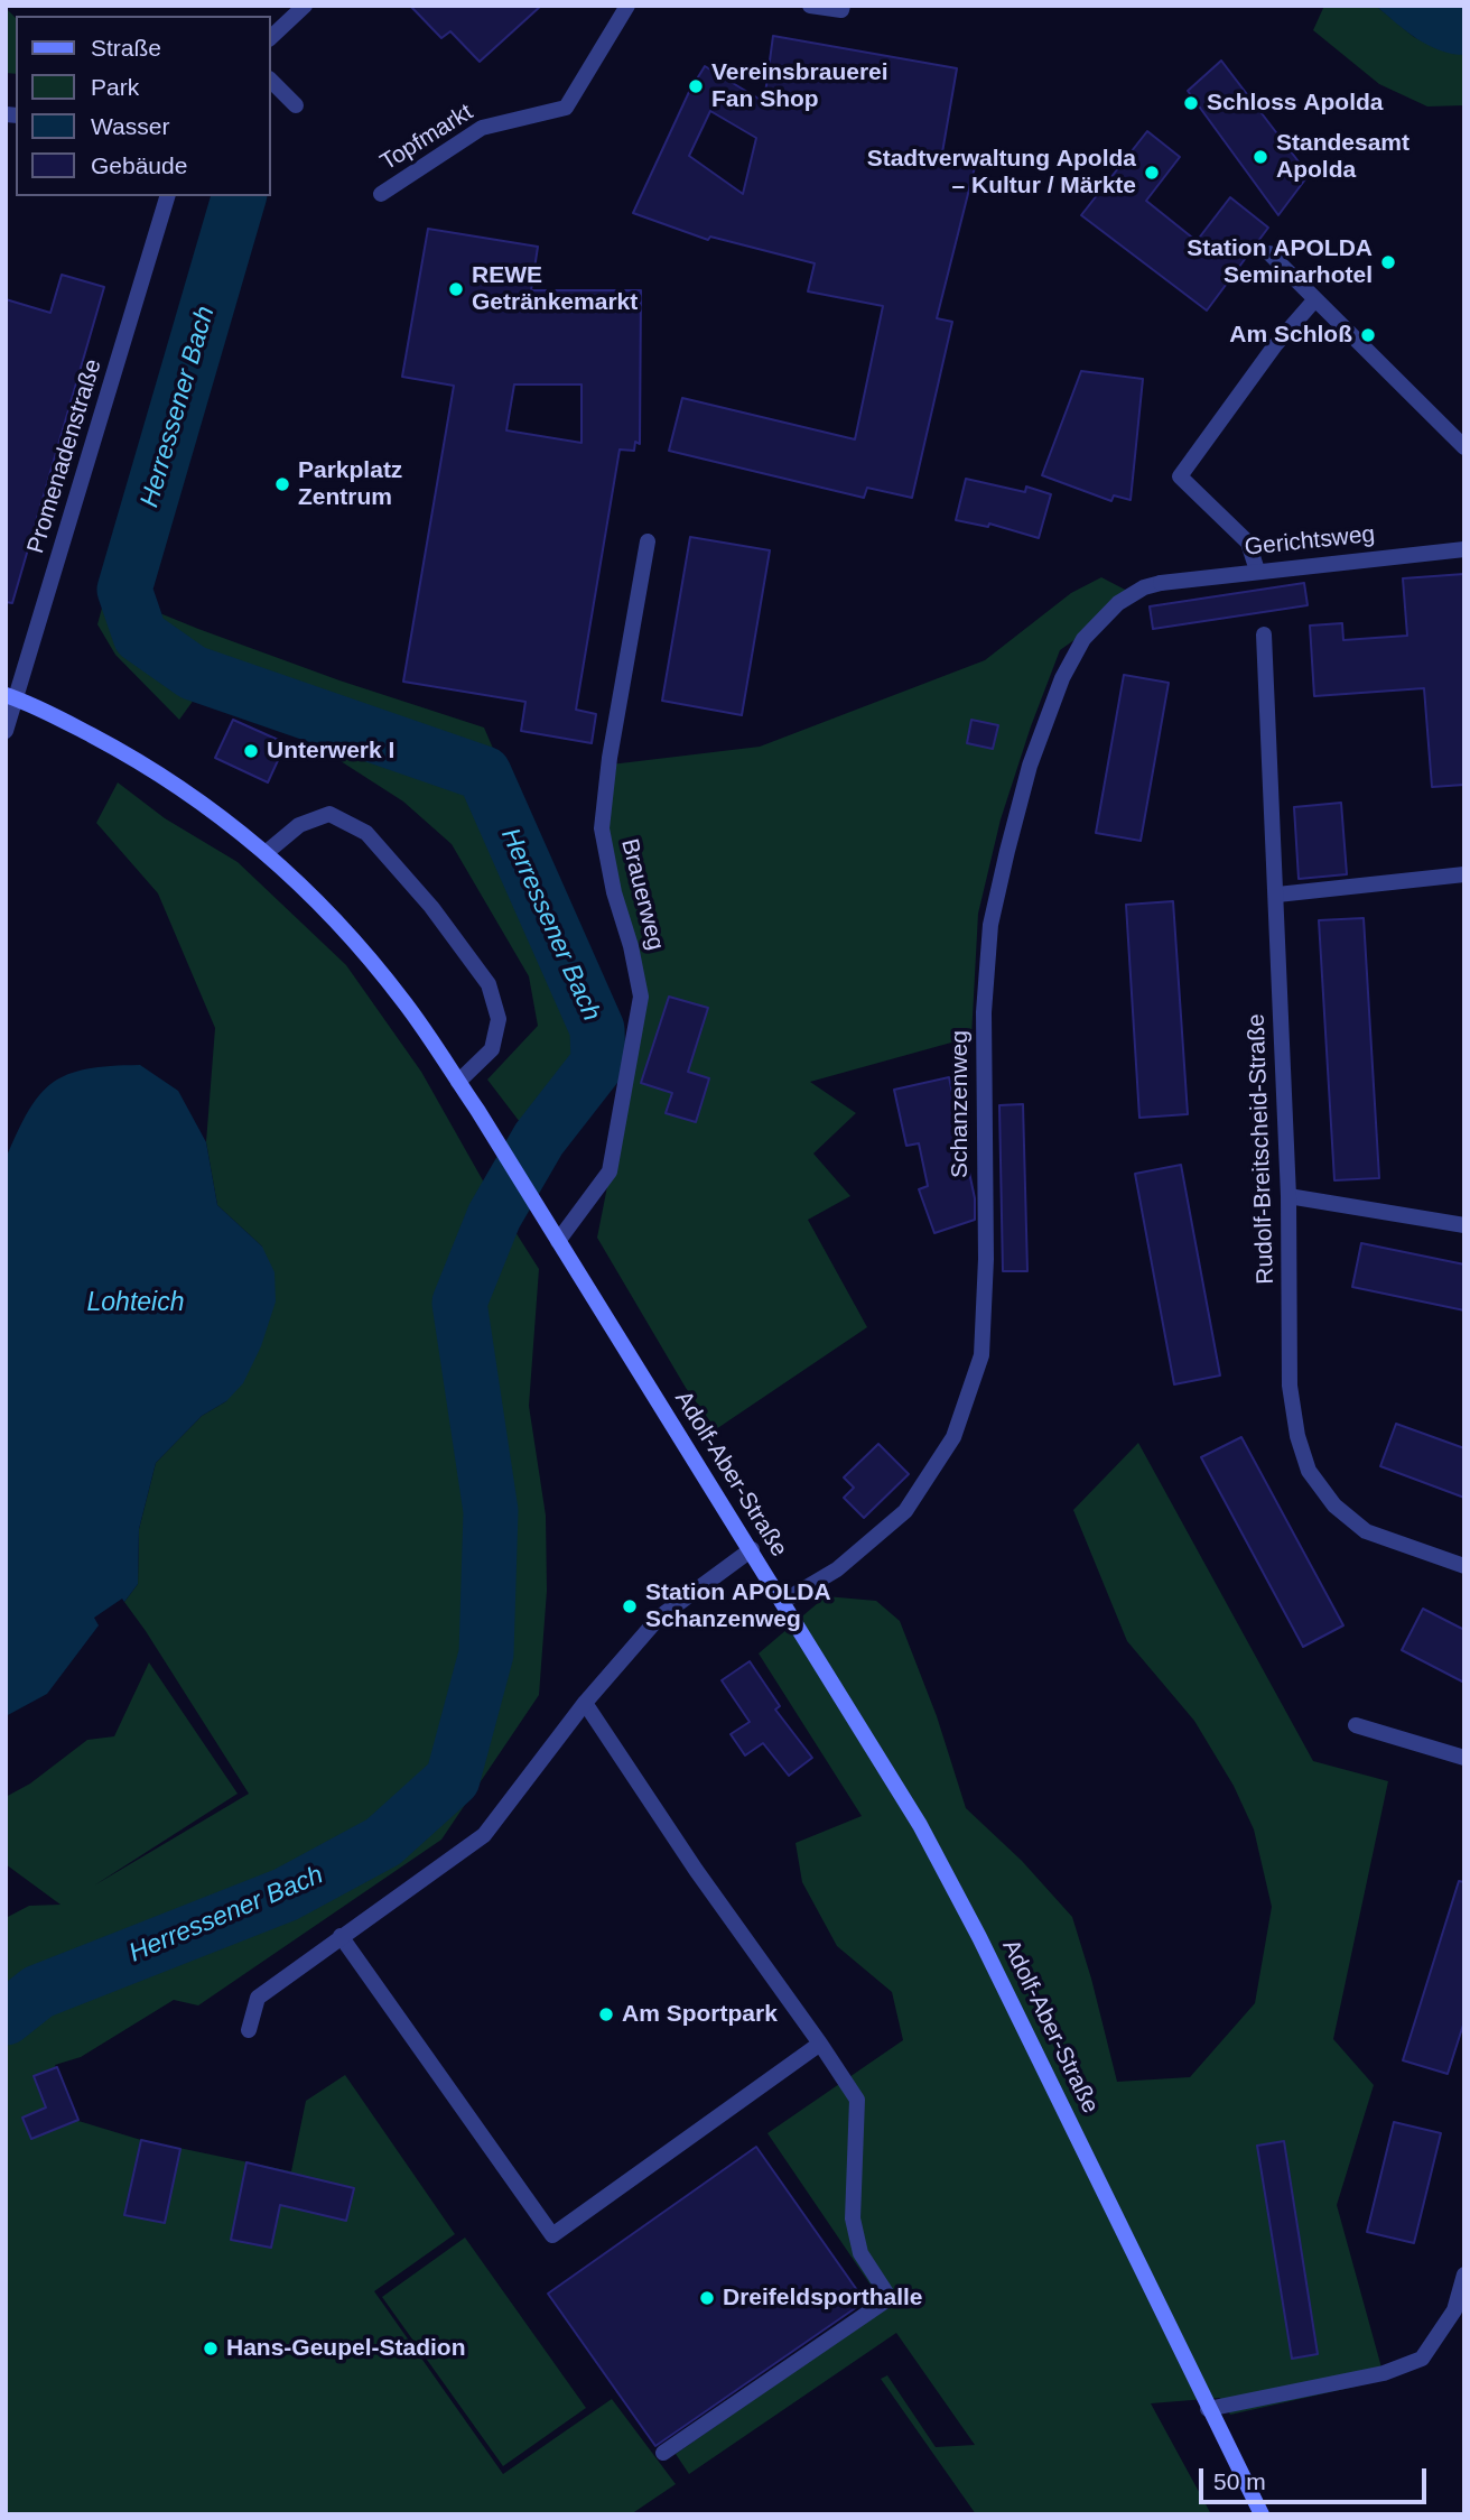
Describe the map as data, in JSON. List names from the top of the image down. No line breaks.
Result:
{"streets":{"main road":["Adolf-Aber-Straße"],"street":["Topfmarkt","Promenadenstraße","Gerichtsweg","Brauerweg","Schanzenweg","Rudolf-Breitscheid-Straße"]},"crossings":[["Promenadenstraße","Adolf-Aber-Straße"],["Gerichtsweg","Schanzenweg"],["Brauerweg","Adolf-Aber-Straße"],["Schanzenweg","Adolf-Aber-Straße"]],"water":["Herressener Bach","Lohteich"],"places":["Vereinsbrauerei Fan Shop","Schloss Apolda","Standesamt Apolda","Stadtverwaltung Apolda – Kultur / Märkte","Station APOLDA Seminarhotel","REWE Getränkemarkt","Am Schloß","Parkplatz Zentrum","Unterwerk I","Station APOLDA Schanzenweg","Am Sportpark","Dreifeldsporthalle","Hans-Geupel-Stadion"],"legend":["Straße","Park","Wasser","Gebäude"],"scale_bar":"50 m"}
